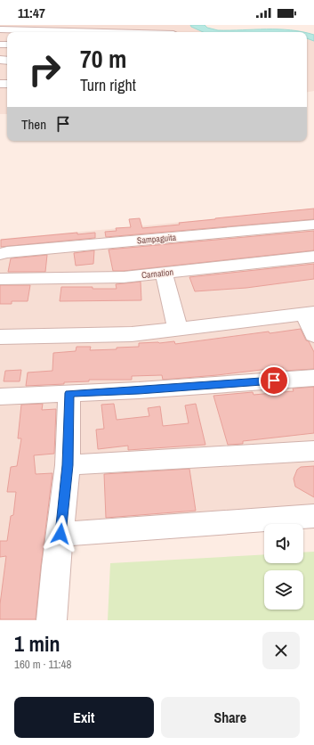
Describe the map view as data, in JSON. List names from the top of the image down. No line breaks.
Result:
{"streets":{"street":["Sampaguita","Carnation"]},"page":{"status":"11:47","turn":["70 m","Turn right"],"then":"Then","heading":["1 min","160 m · 11:48"],"buttons":["Exit","Share"]}}
